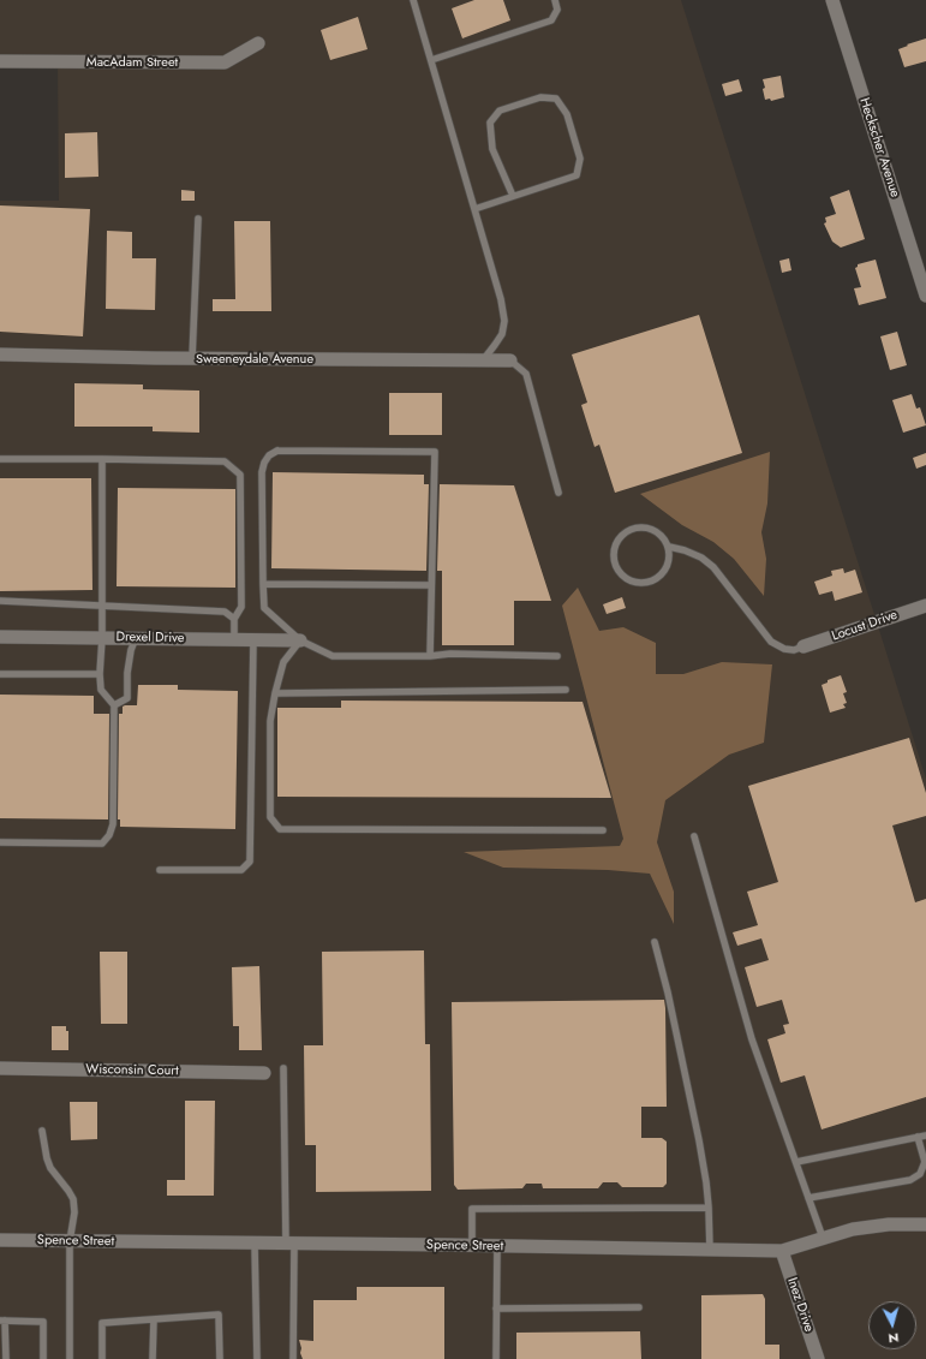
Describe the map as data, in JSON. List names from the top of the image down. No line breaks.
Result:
{"streets":{"street":["MacAdam Street","Heckscher Avenue","Sweeneydale Avenue","Locust Drive","Drexel Drive","Wisconsin Court","Spence Street","Inez Drive"]},"crossings":[["Spence Street","Inez Drive"]],"north":"bottom"}
